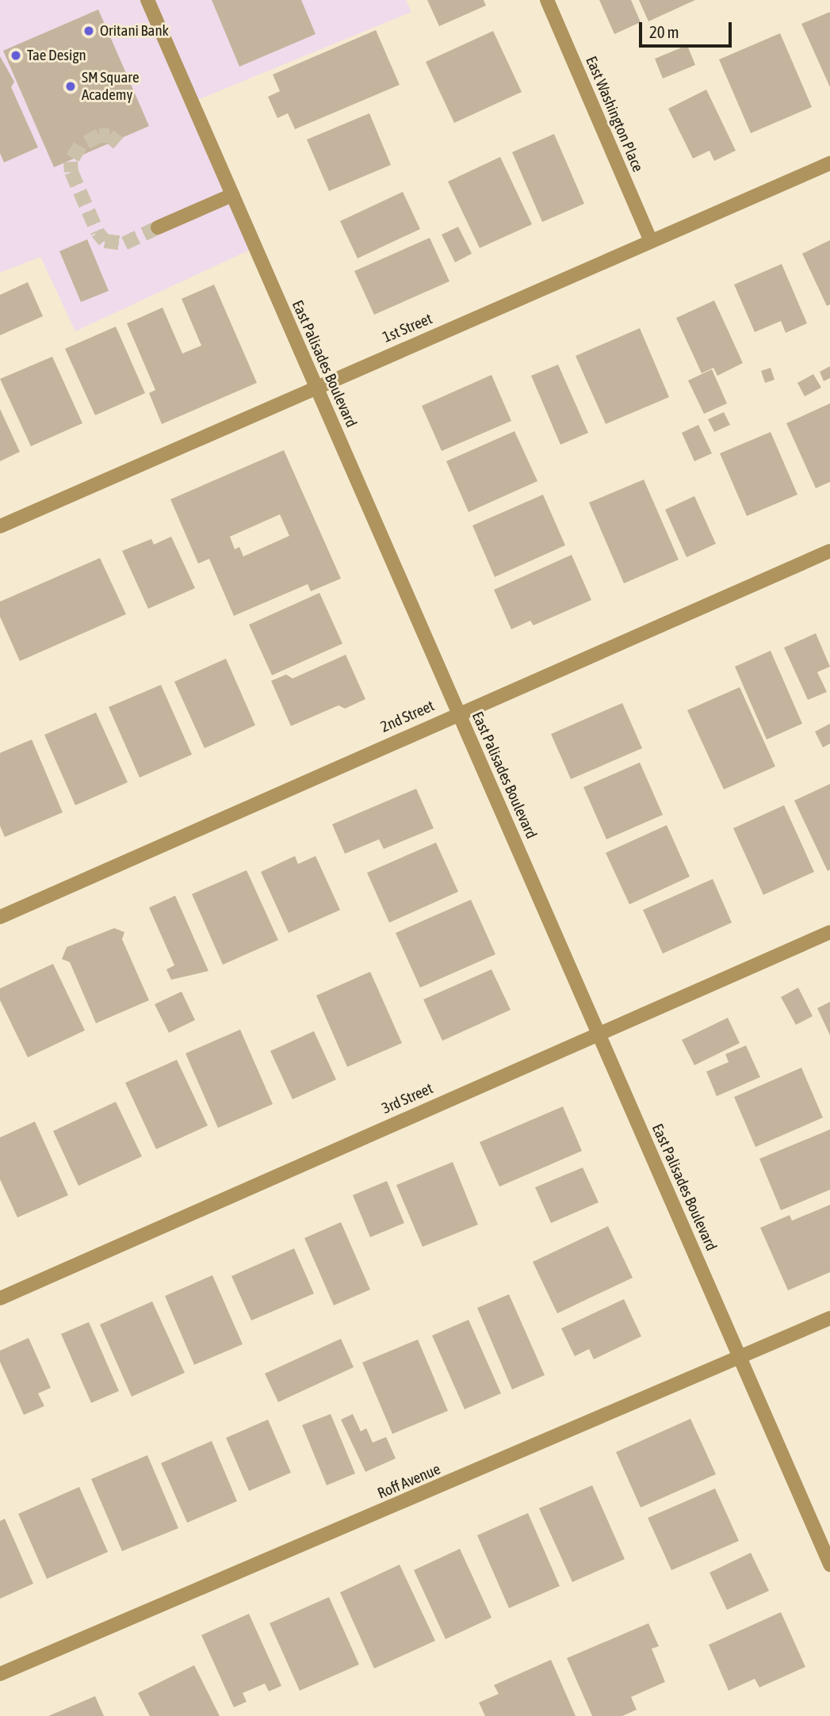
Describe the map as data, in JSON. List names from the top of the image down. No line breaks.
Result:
{"streets":{"street":["East Washington Place","1st Street","East Palisades Boulevard","2nd Street","3rd Street","Roff Avenue"]},"crossings":[["East Washington Place","1st Street"],["1st Street","East Palisades Boulevard"],["East Palisades Boulevard","2nd Street"],["East Palisades Boulevard","3rd Street"],["East Palisades Boulevard","Roff Avenue"]],"places":["Oritani Bank","Tae Design","SM Square Academy"],"scale_bar":"20 m"}
